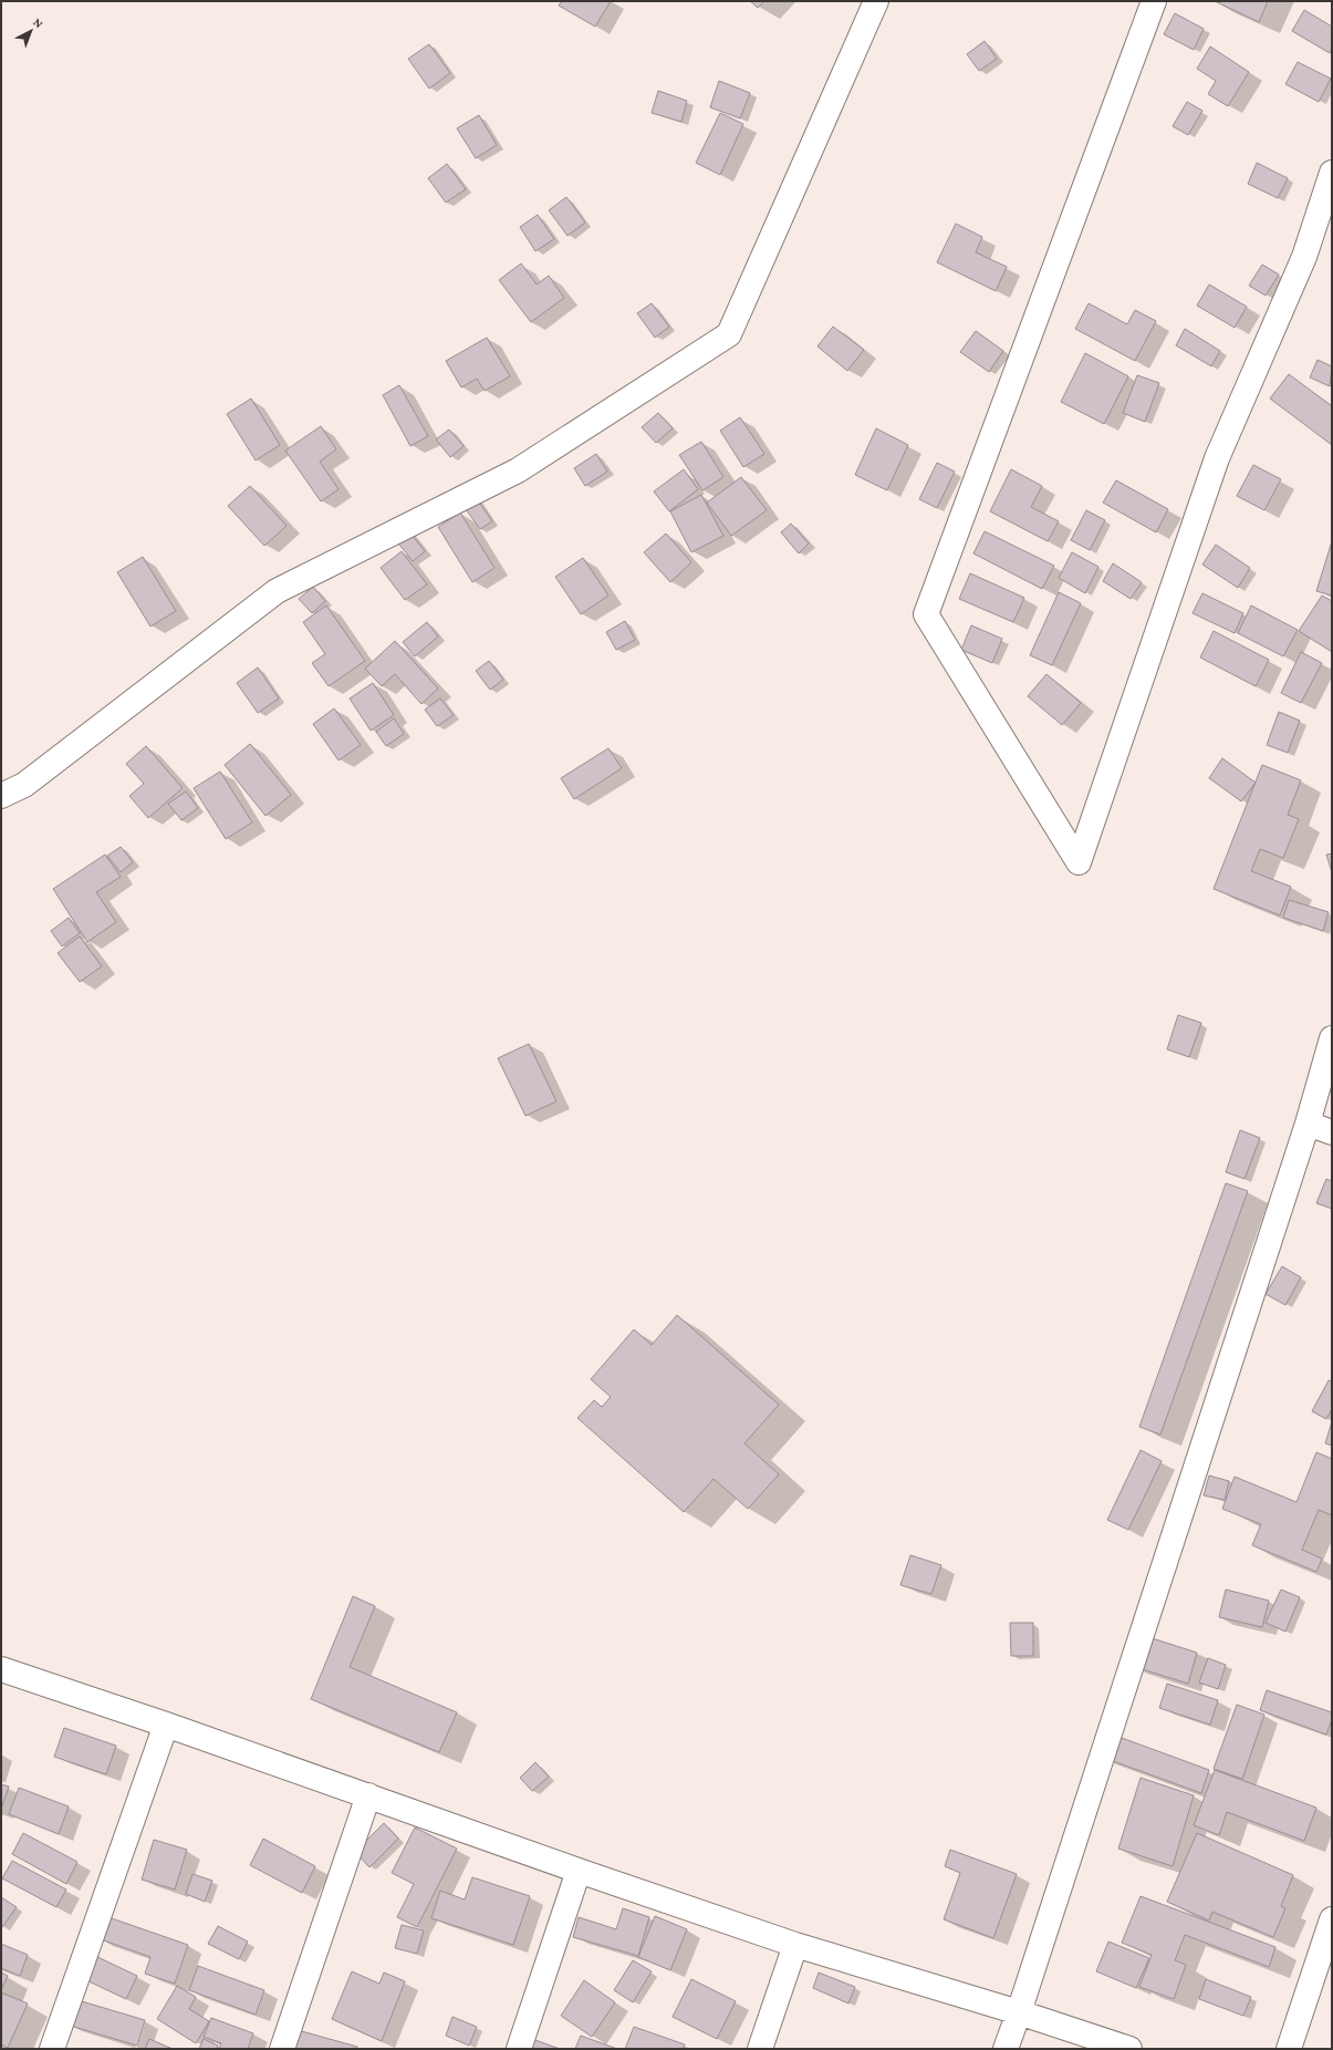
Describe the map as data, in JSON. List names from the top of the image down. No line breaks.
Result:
{"north":"top right"}
